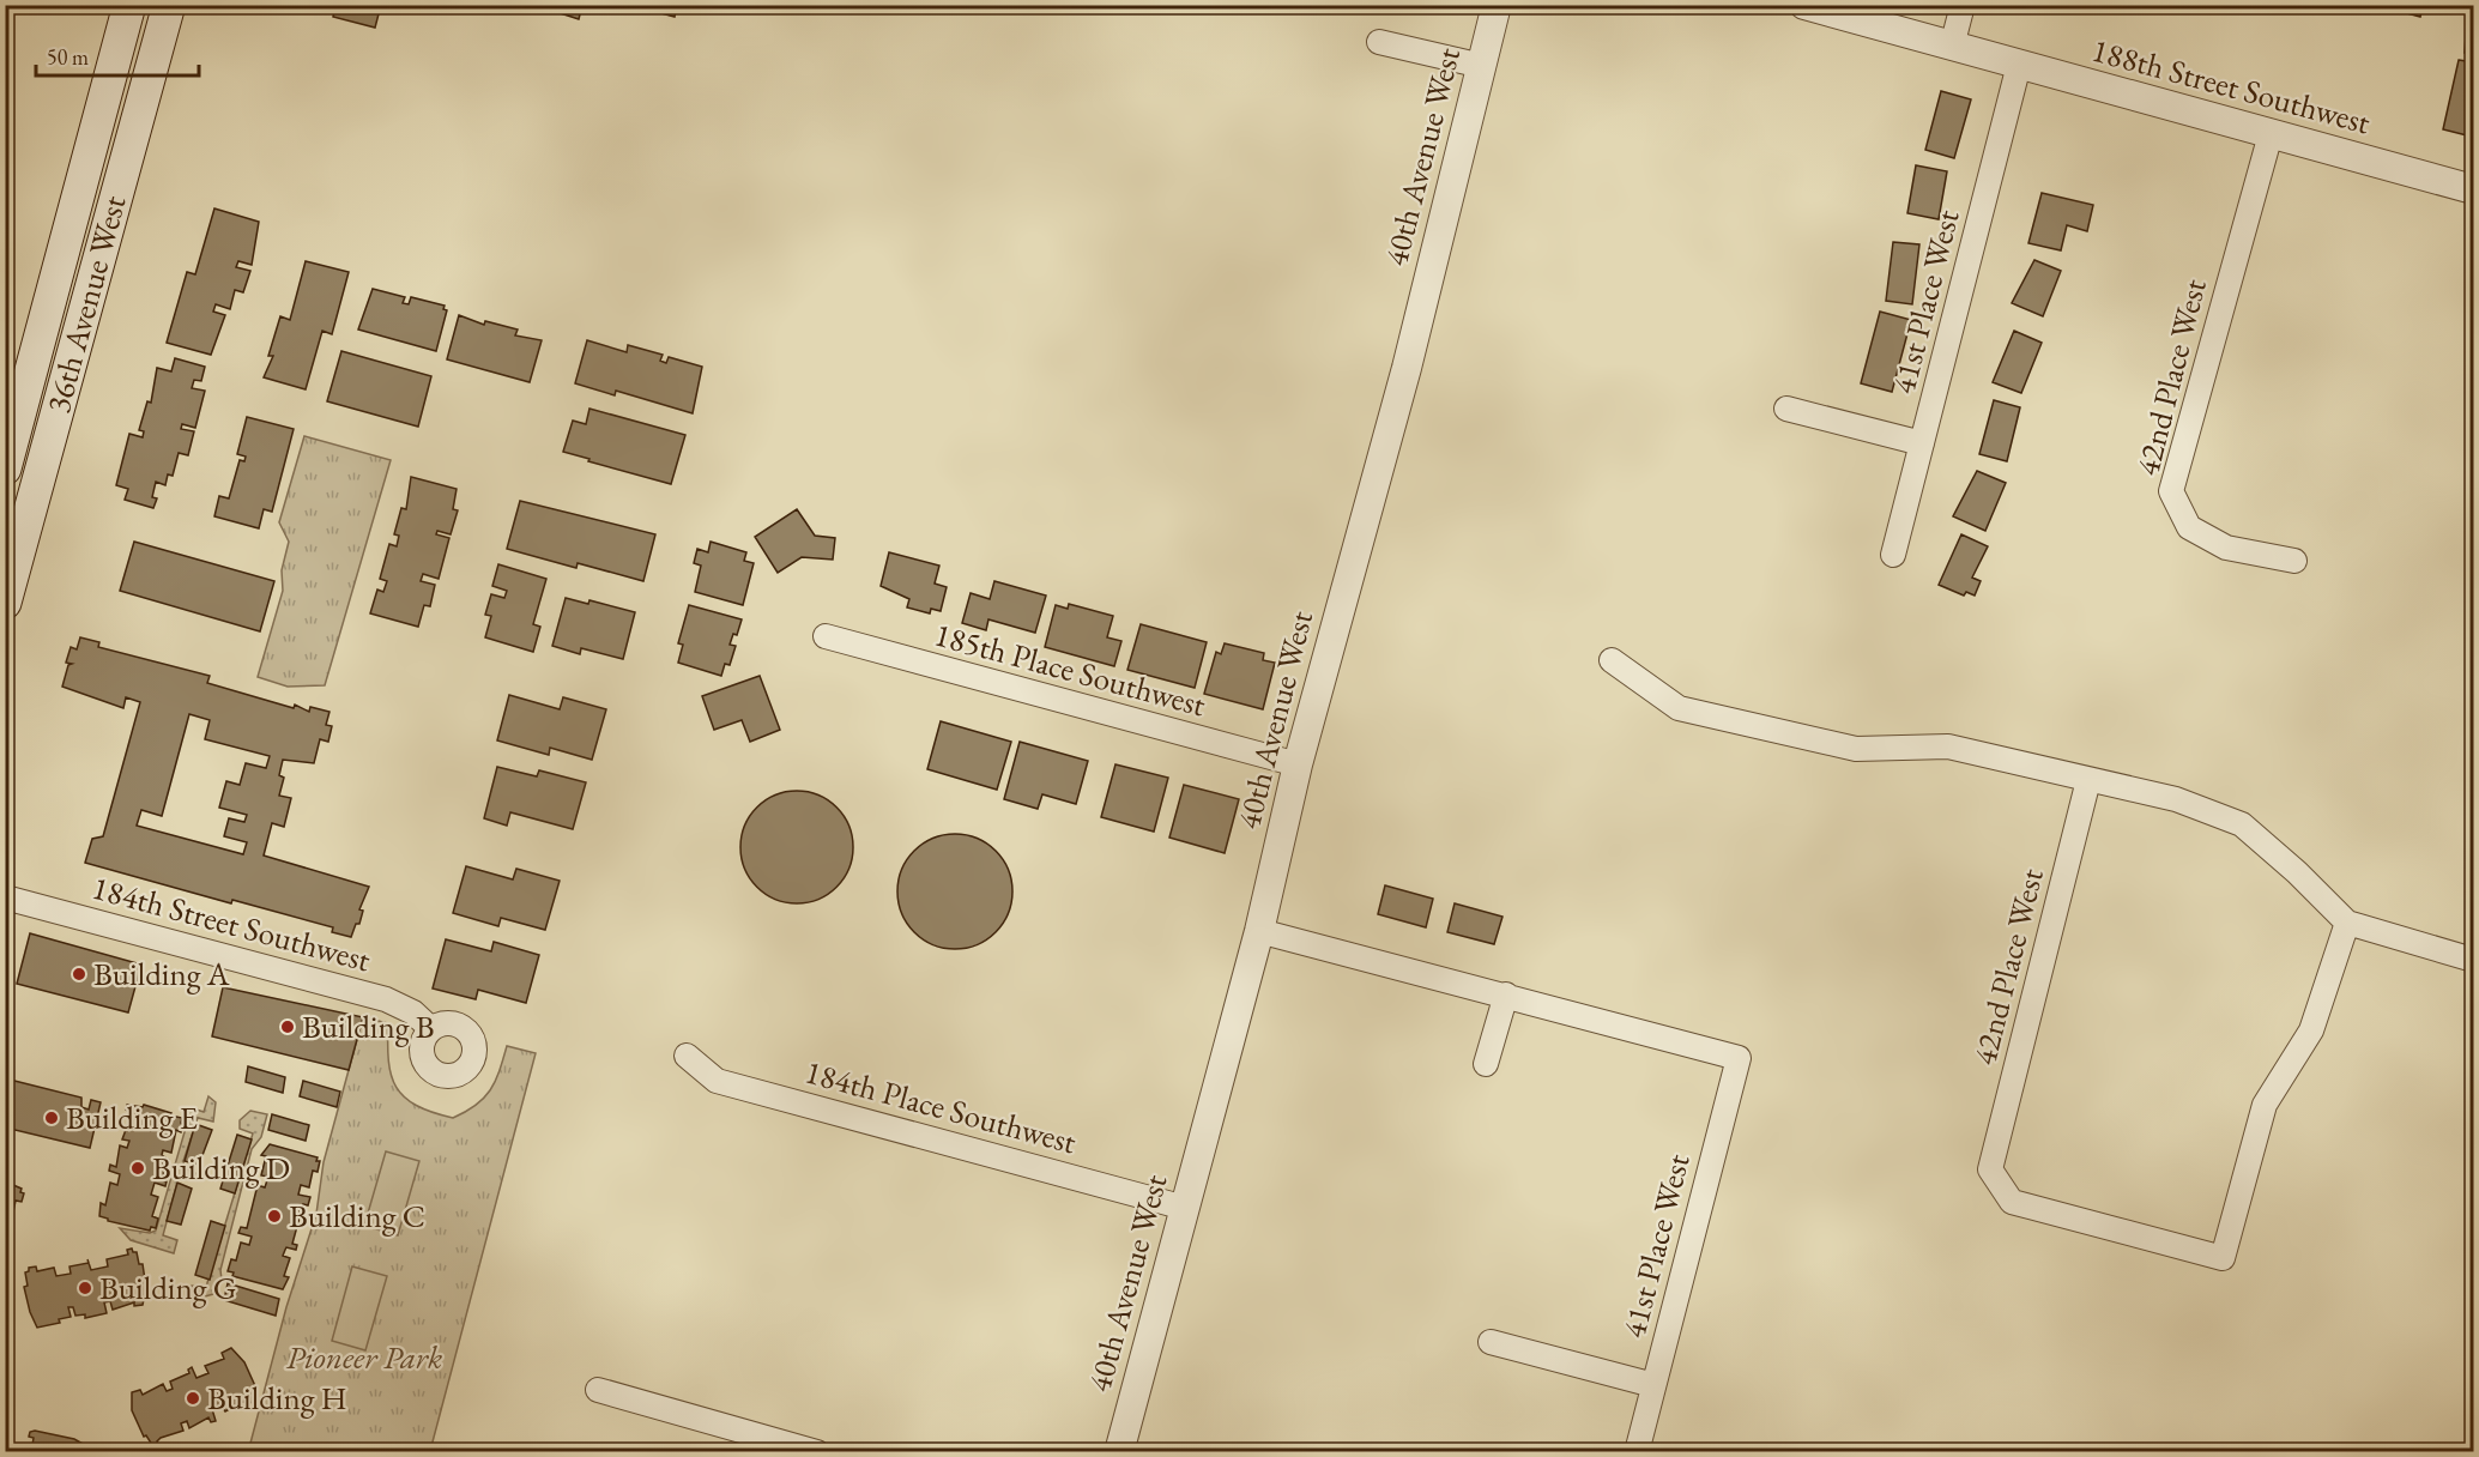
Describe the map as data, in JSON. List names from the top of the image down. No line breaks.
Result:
{"streets":{"main road":["36th Avenue West"],"street":["188th Street Southwest","40th Avenue West","41st Place West","42nd Place West","185th Place Southwest","184th Street Southwest","184th Place Southwest"]},"crossings":[["188th Street Southwest","41st Place West"],["188th Street Southwest","42nd Place West"],["40th Avenue West","185th Place Southwest"],["40th Avenue West","184th Place Southwest"]],"parks":["Pioneer Park"],"places":["Building A","Building B","Building E","Building D","Building C","Building G","Building H"],"scale_bar":"50 m"}
